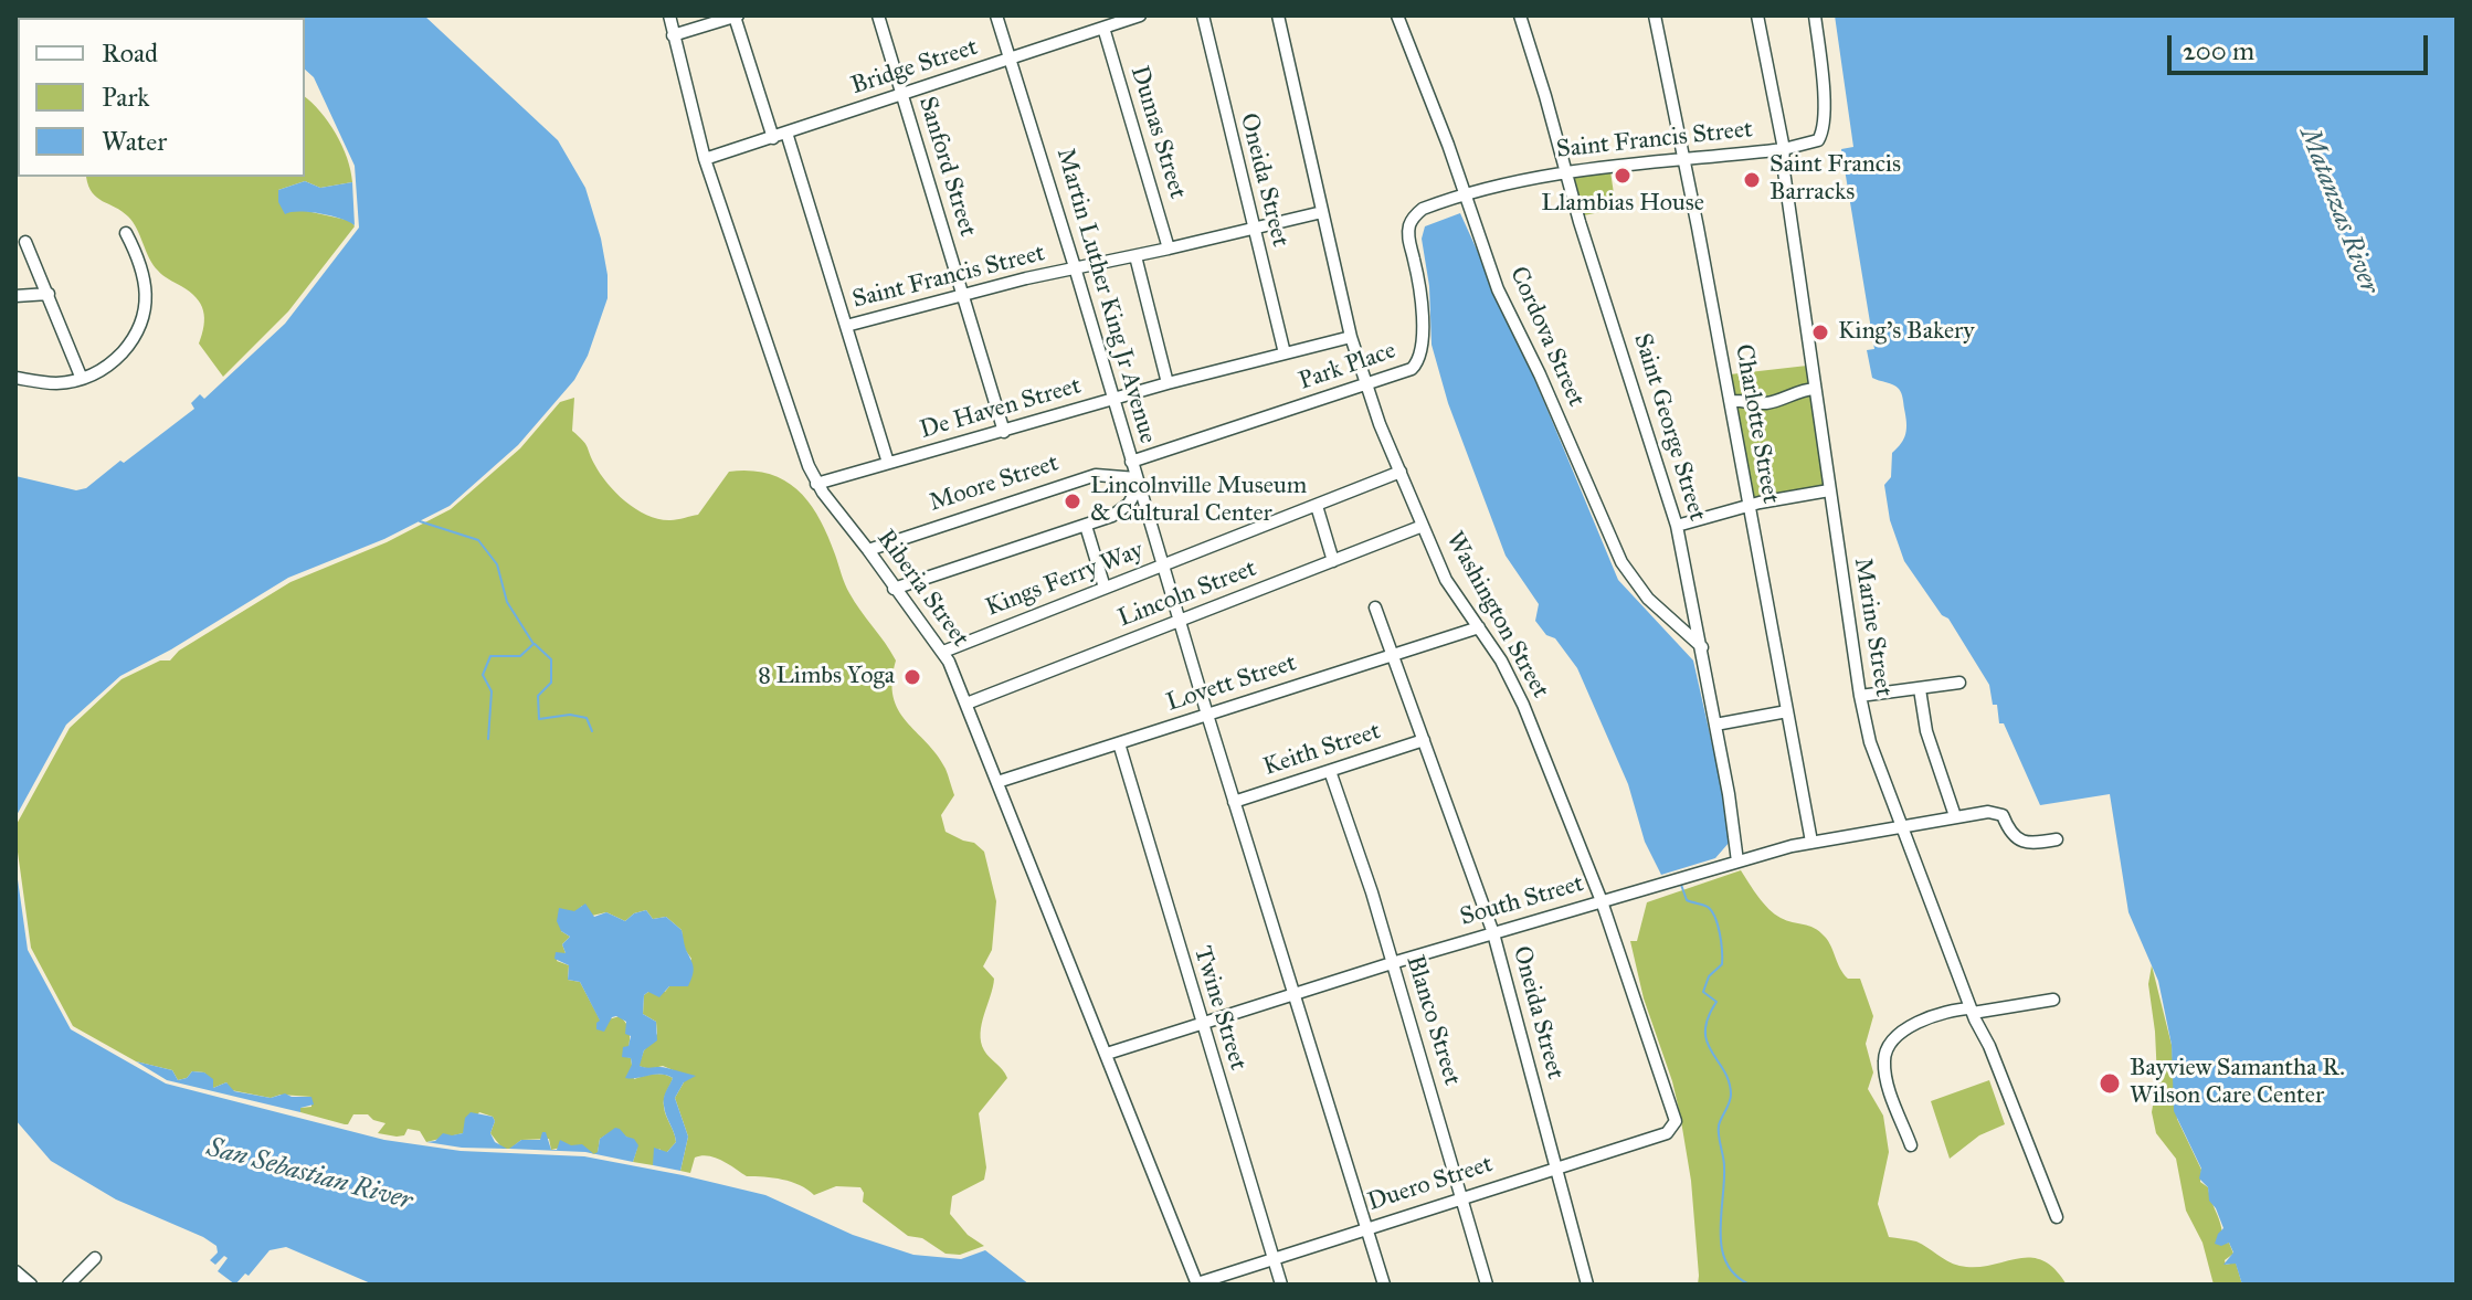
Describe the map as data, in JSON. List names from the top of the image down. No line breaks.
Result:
{"streets":{"street":["Bridge Street","Dumas Street","Saint Francis Street","Sanford Street","Oneida Street","Martin Luther King Jr Avenue","Cordova Street","Park Place","De Haven Street","Charlotte Street","Saint George Street","Moore Street","Kings Ferry Way","Riberia Street","Lincoln Street","Washington Street","Marine Street","Lovett Street","Keith Street","South Street","Twine Street","Blanco Street","Duero Street"]},"crossings":[["Bridge Street","Dumas Street"],["Bridge Street","Sanford Street"],["Bridge Street","Martin Luther King Jr Avenue"],["Bridge Street","Riberia Street"],["Dumas Street","Saint Francis Street"],["Saint Francis Street","Sanford Street"],["Saint Francis Street","Oneida Street"],["Saint Francis Street","Martin Luther King Jr Avenue"],["Saint Francis Street","Cordova Street"],["Saint Francis Street","Park Place"],["Saint Francis Street","Charlotte Street"],["Saint Francis Street","Saint George Street"],["Saint Francis Street","Washington Street"],["Saint Francis Street","Marine Street"],["Sanford Street","De Haven Street"],["Oneida Street","De Haven Street"],["Oneida Street","Lovett Street"],["Oneida Street","Keith Street"],["Oneida Street","South Street"],["Oneida Street","Duero Street"],["Martin Luther King Jr Avenue","Park Place"],["Martin Luther King Jr Avenue","De Haven Street"],["Martin Luther King Jr Avenue","Moore Street"],["Martin Luther King Jr Avenue","Kings Ferry Way"],["Martin Luther King Jr Avenue","Lincoln Street"],["Martin Luther King Jr Avenue","Lovett Street"],["Martin Luther King Jr Avenue","Keith Street"],["Martin Luther King Jr Avenue","South Street"],["Martin Luther King Jr Avenue","Duero Street"],["Cordova Street","Saint George Street"],["Park Place","Washington Street"],["De Haven Street","Riberia Street"],["De Haven Street","Washington Street"],["Charlotte Street","South Street"],["Saint George Street","South Street"],["Moore Street","Riberia Street"],["Kings Ferry Way","Riberia Street"],["Kings Ferry Way","Washington Street"],["Riberia Street","Lincoln Street"],["Riberia Street","Lovett Street"],["Riberia Street","South Street"],["Riberia Street","Duero Street"],["Lincoln Street","Washington Street"],["Washington Street","Lovett Street"],["Washington Street","South Street"],["Washington Street","Duero Street"],["Marine Street","South Street"],["Lovett Street","Twine Street"],["Keith Street","Blanco Street"],["South Street","Twine Street"],["South Street","Blanco Street"],["Twine Street","Duero Street"],["Blanco Street","Duero Street"]],"water":["Matanzas River","San Sebastian River"],"places":["Llambias House","Saint Francis Barracks","King's Bakery","Lincolnville Museum & Cultural Center","8 Limbs Yoga","Bayview Samantha R. Wilson Care Center"],"legend":["Road","Park","Water"],"scale_bar":"200 m"}
